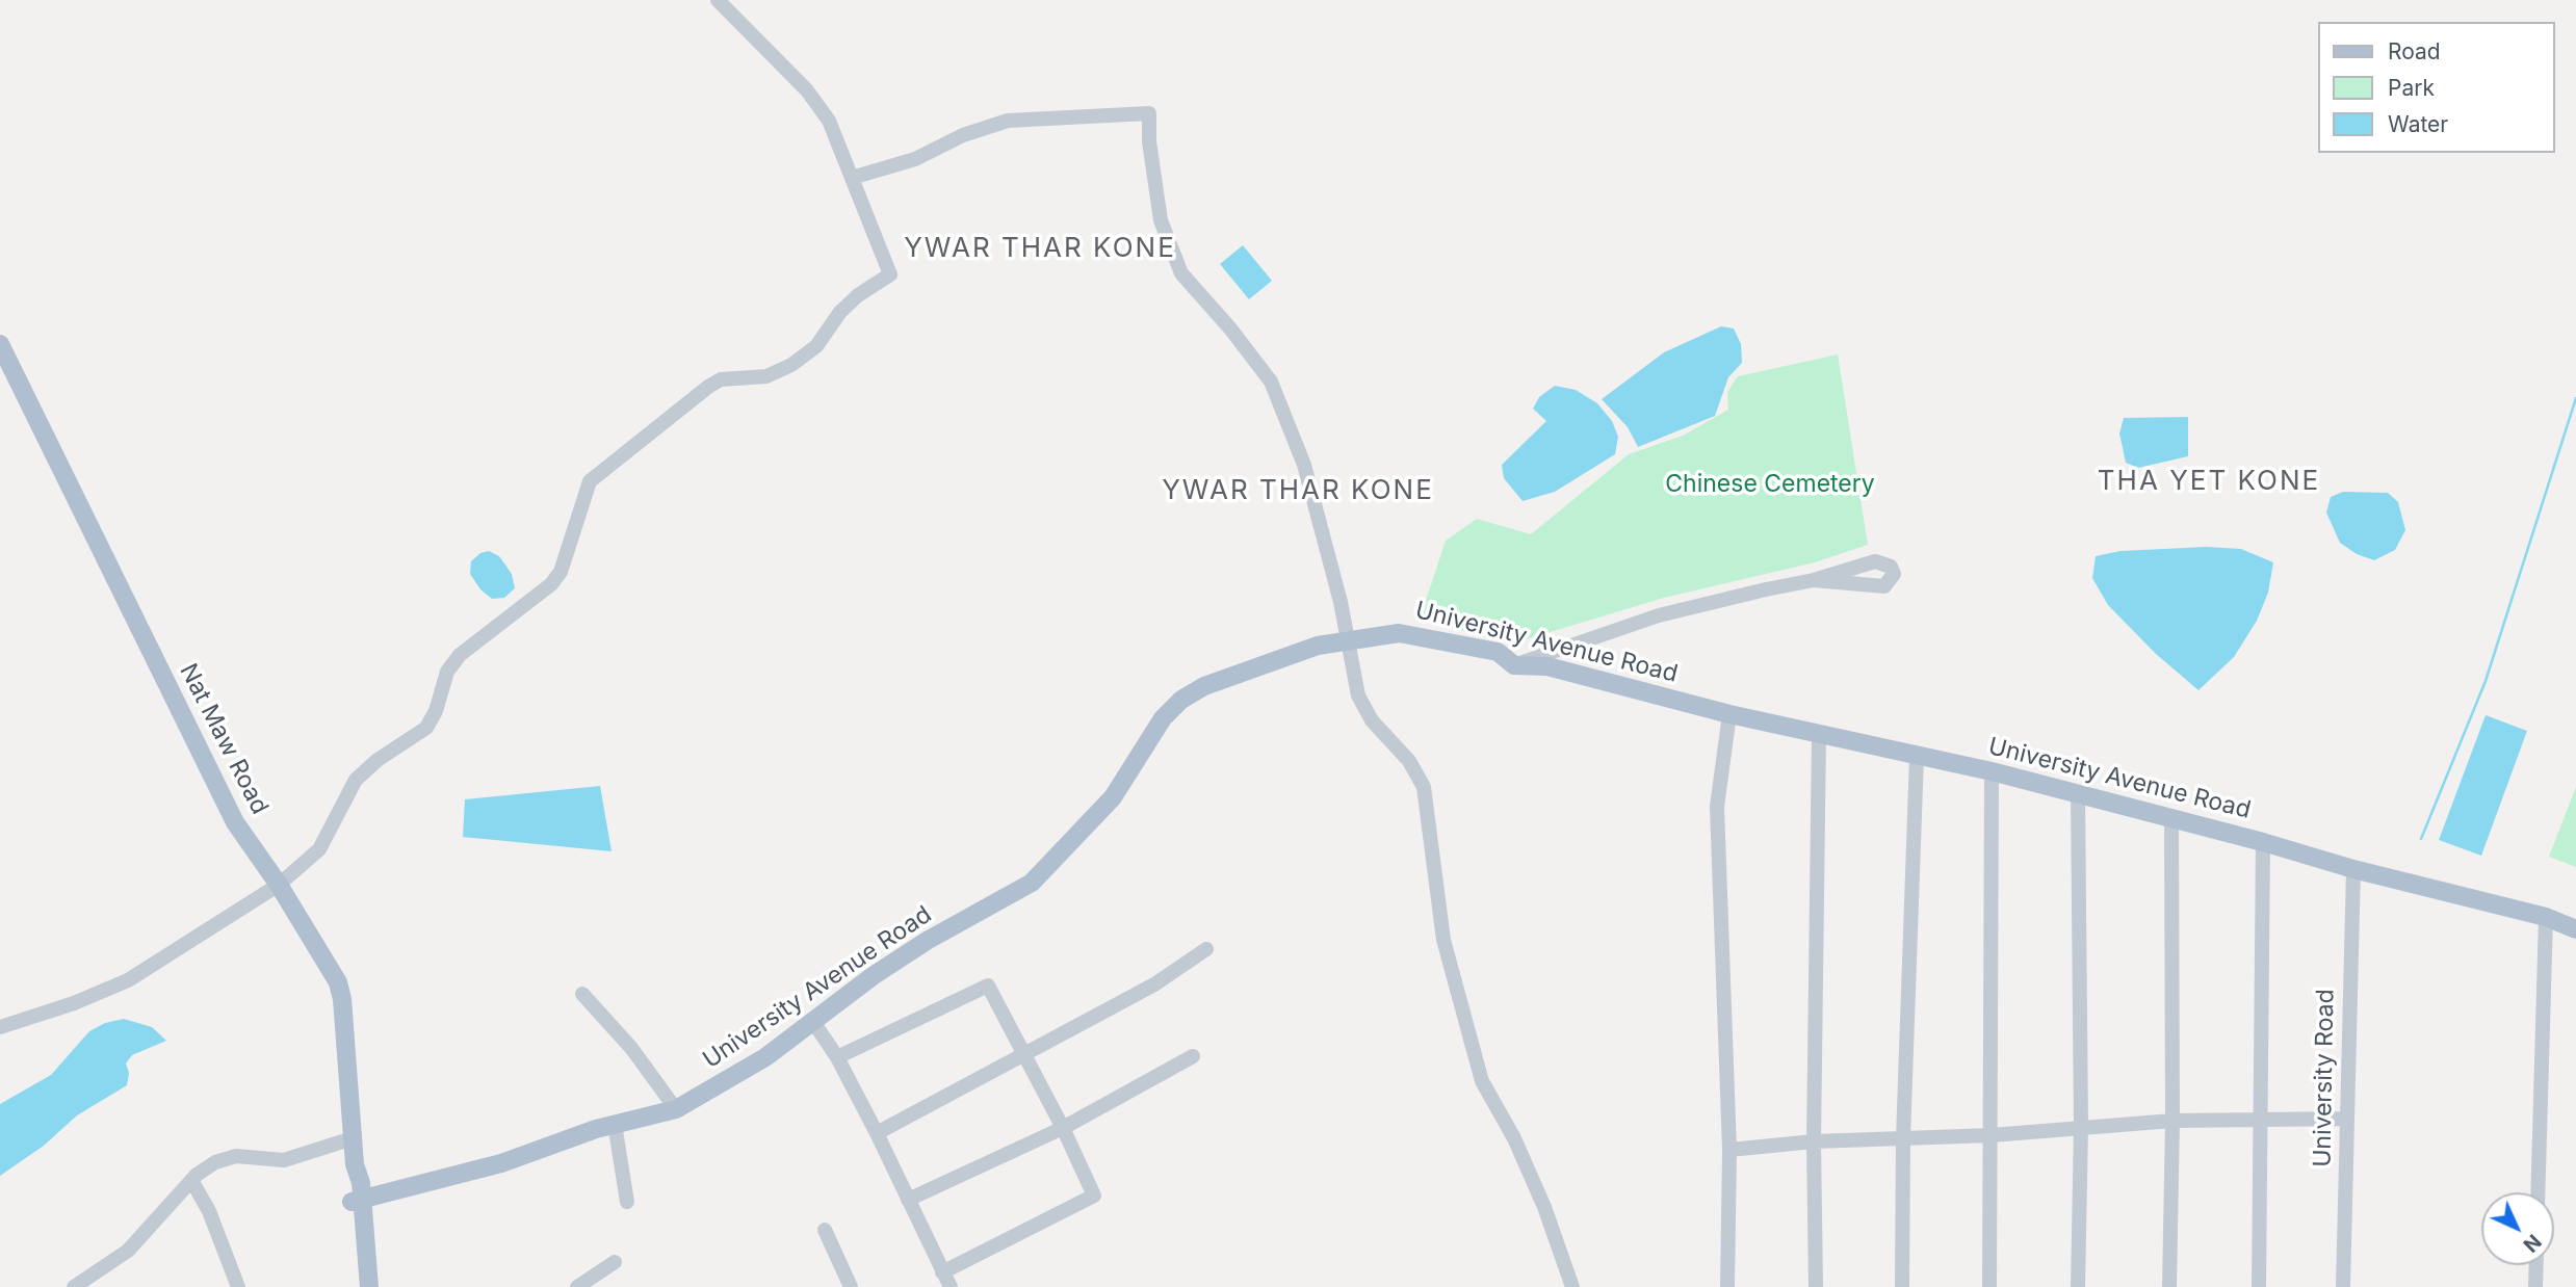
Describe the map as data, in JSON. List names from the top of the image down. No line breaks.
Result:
{"streets":{"main road":["University Avenue Road","Nat Maw Road"],"street":["University Road"]},"crossings":[["University Avenue Road","Nat Maw Road"],["University Avenue Road","University Road"]],"districts":["YWAR THAR KONE","THA YET KONE","YWAR THAR KONE"],"parks":["Chinese Cemetery"],"legend":["Road","Park","Water"],"north":"bottom right"}
